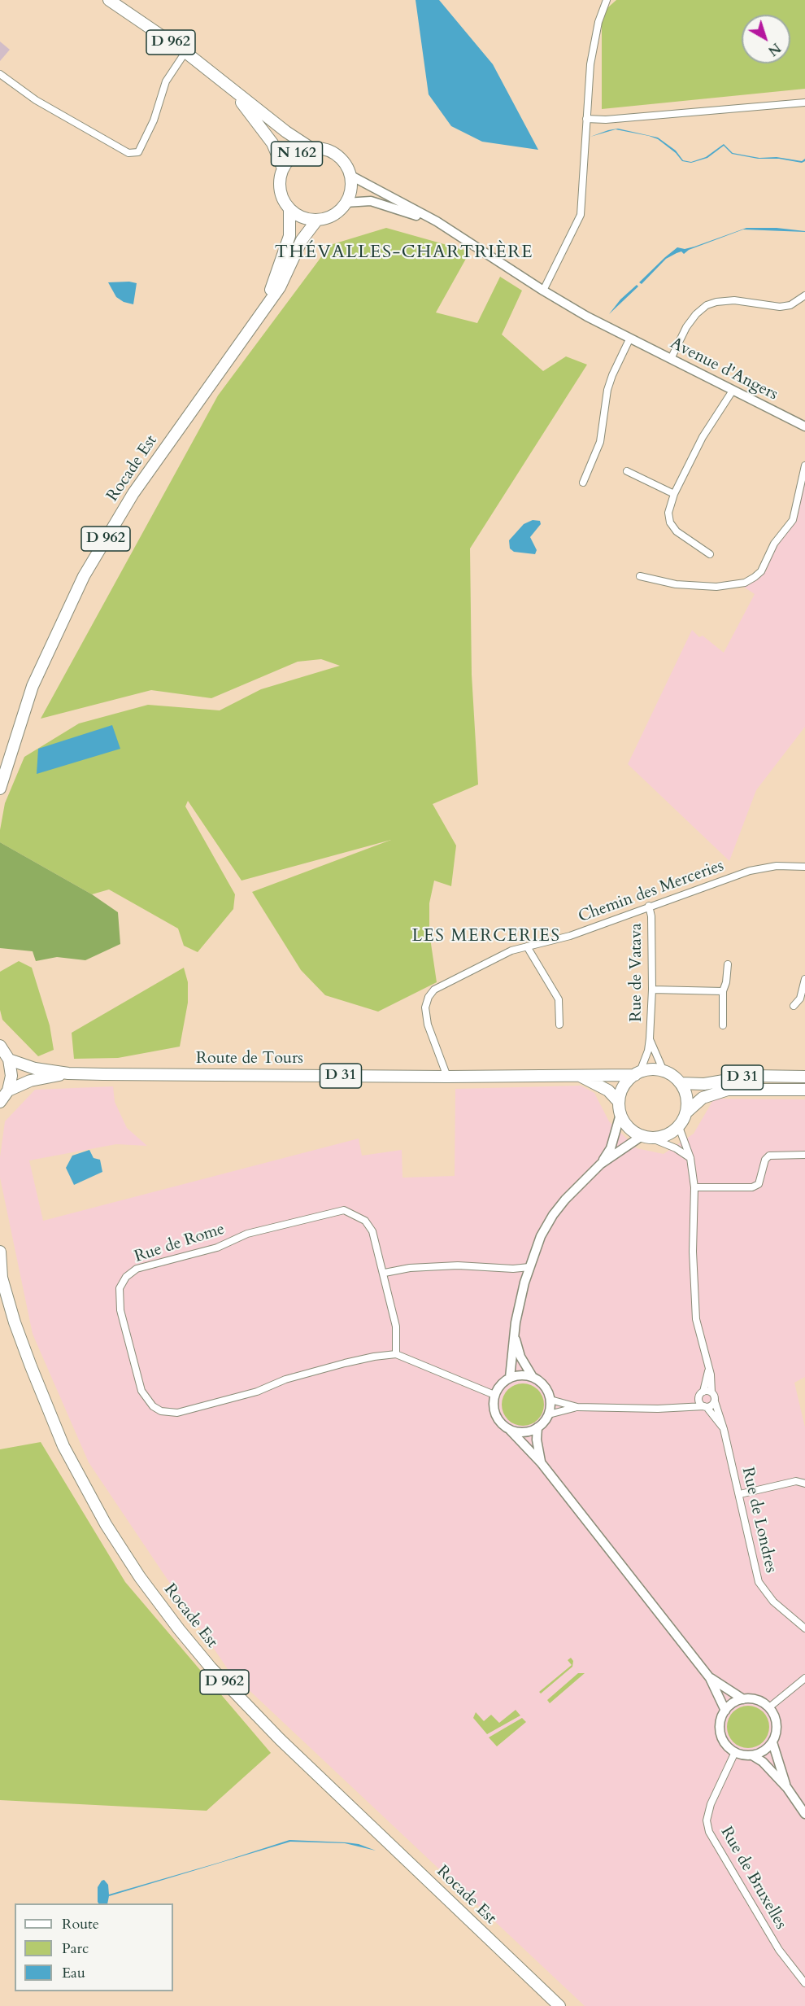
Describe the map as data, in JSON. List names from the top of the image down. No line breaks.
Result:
{"streets":{"main road":["D 962","N 162","Rocade Est","Route de Tours","D 31"],"street":["Avenue d'Angers","Chemin des Merceries","Rue de Vatava","Rue de Rome","Rue de Londres","Rue de Bruxelles"]},"crossings":[["D 962","N 162"],["D 962","Avenue d'Angers"],["D 962","Rocade Est"],["N 162","Avenue d'Angers"],["N 162","Rocade Est"],["Avenue d'Angers","Rocade Est"],["Chemin des Merceries","Rue de Vatava"],["Chemin des Merceries","Route de Tours"],["Rue de Vatava","Route de Tours"],["Rue de Vatava","D 31"],["Route de Tours","D 31"]],"districts":["THÉVALLES-CHARTRIÈRE","LES MERCERIES"],"legend":["Route","Parc","Eau"],"north":"bottom right"}
